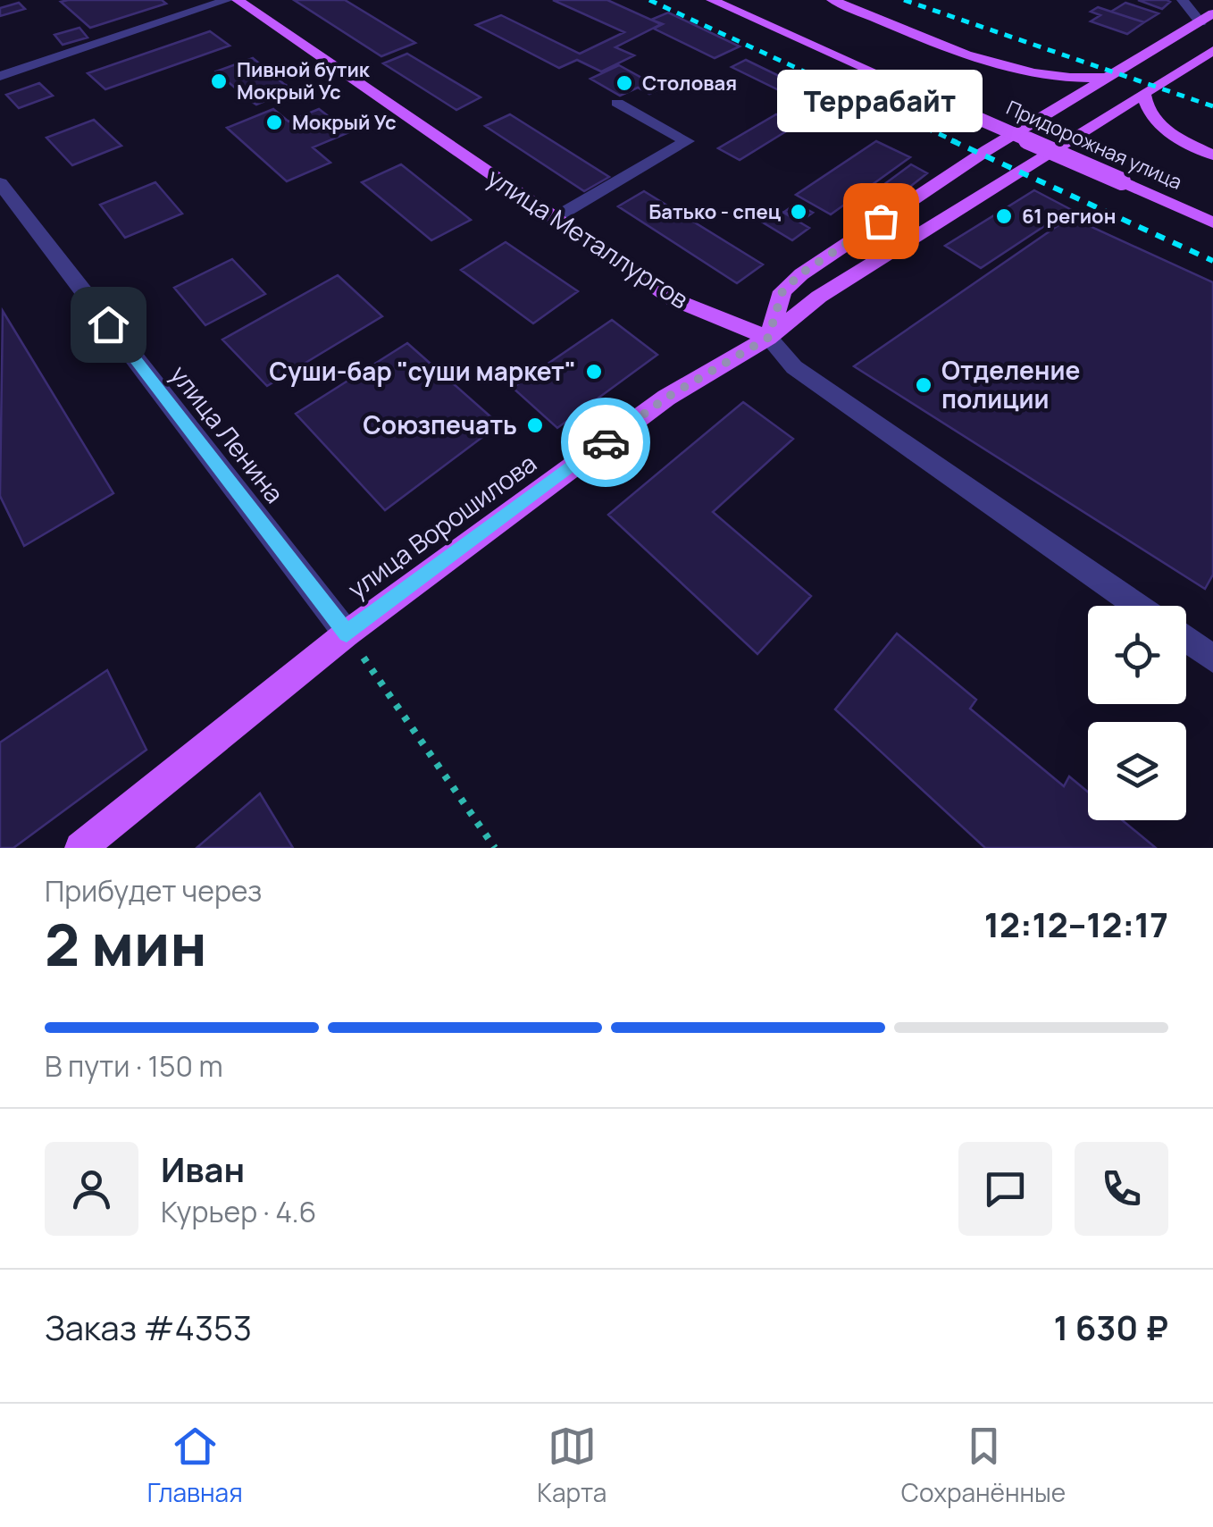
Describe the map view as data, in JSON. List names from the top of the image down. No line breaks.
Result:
{"streets":{"main road":["Придорожная улица","улица Металлургов","улица Ворошилова"],"street":["улица Ленина"]},"crossings":[["Придорожная улица","улица Ворошилова"],["улица Металлургов","улица Ворошилова"],["улица Ленина","улица Ворошилова"]],"places":["Пивной бутик Мокрый Ус","Столовая","Мокрый Ус","Батько - спец","61 регион","Террабайт","Суши-бар \"суши маркет\"","Отделение полиции","Союзпечать"],"page":{"bubble":"Террабайт","heading":["2 мин","Прибудет через","12:12–12:17"],"panel":["Иван","Курьер · 4.6","Заказ #4353","1 630 ₽"],"bar":"В пути · 150 m","tabs":["Главная","Карта","Сохранённые"]}}
